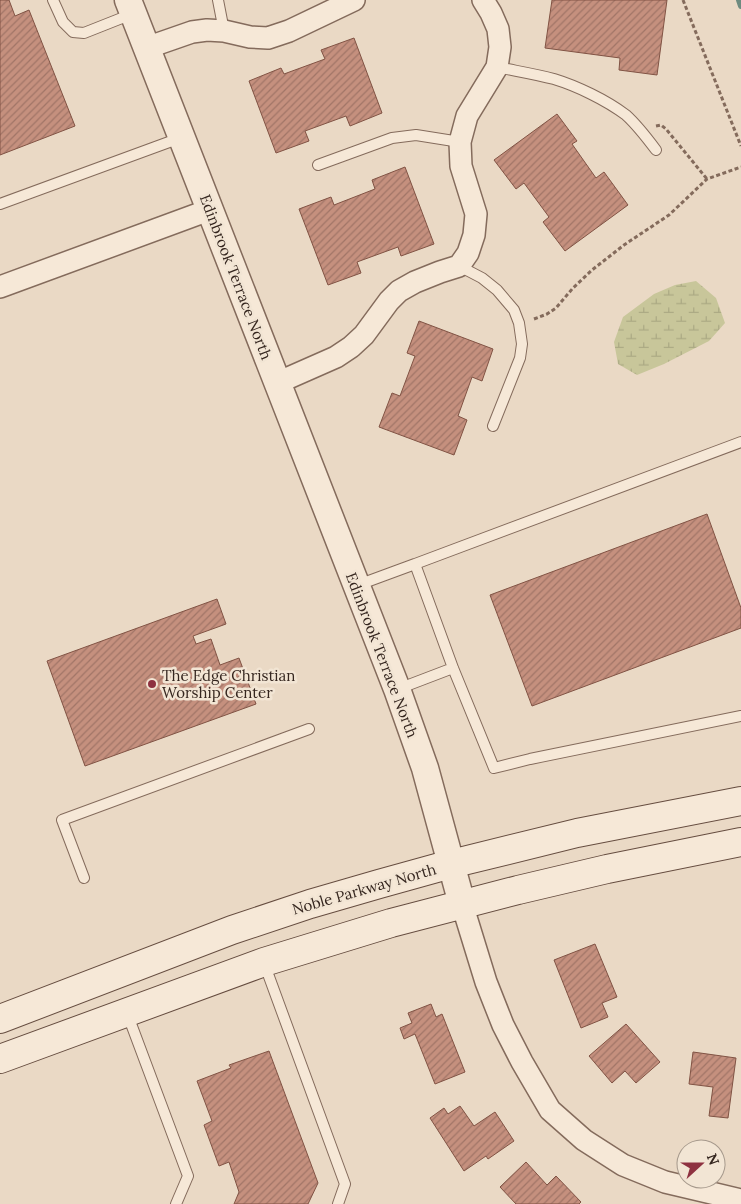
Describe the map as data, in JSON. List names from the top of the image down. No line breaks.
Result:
{"streets":{"main road":["Noble Parkway North"],"street":["Edinbrook Terrace North"]},"crossings":[["Edinbrook Terrace North","Noble Parkway North"]],"places":["The Edge Christian Worship Center"],"north":"right"}
